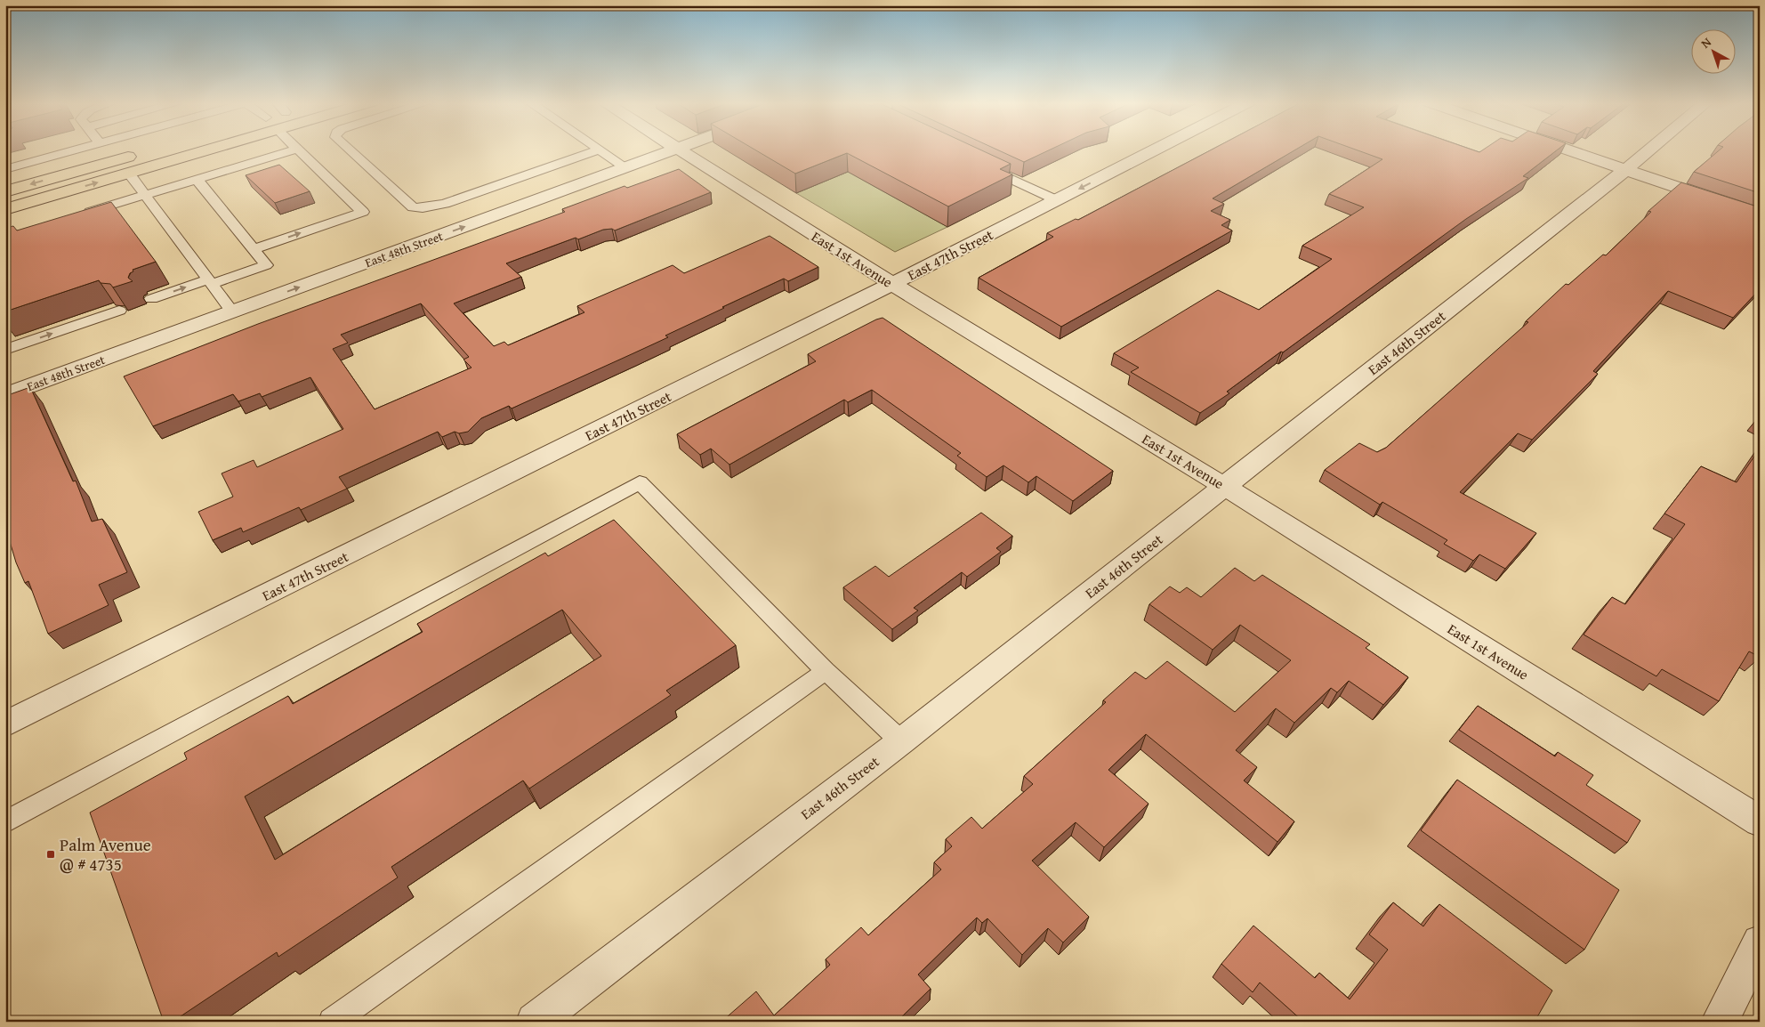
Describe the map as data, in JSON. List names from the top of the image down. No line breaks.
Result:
{"streets":{"street":["East 48th Street","East 47th Street","East 1st Avenue","East 46th Street"]},"crossings":[["East 47th Street","East 1st Avenue"],["East 1st Avenue","East 46th Street"]],"one_way":["East 48th Street"],"places":{"transit":["Palm Avenue @ # 4735"]},"north":"top left"}
